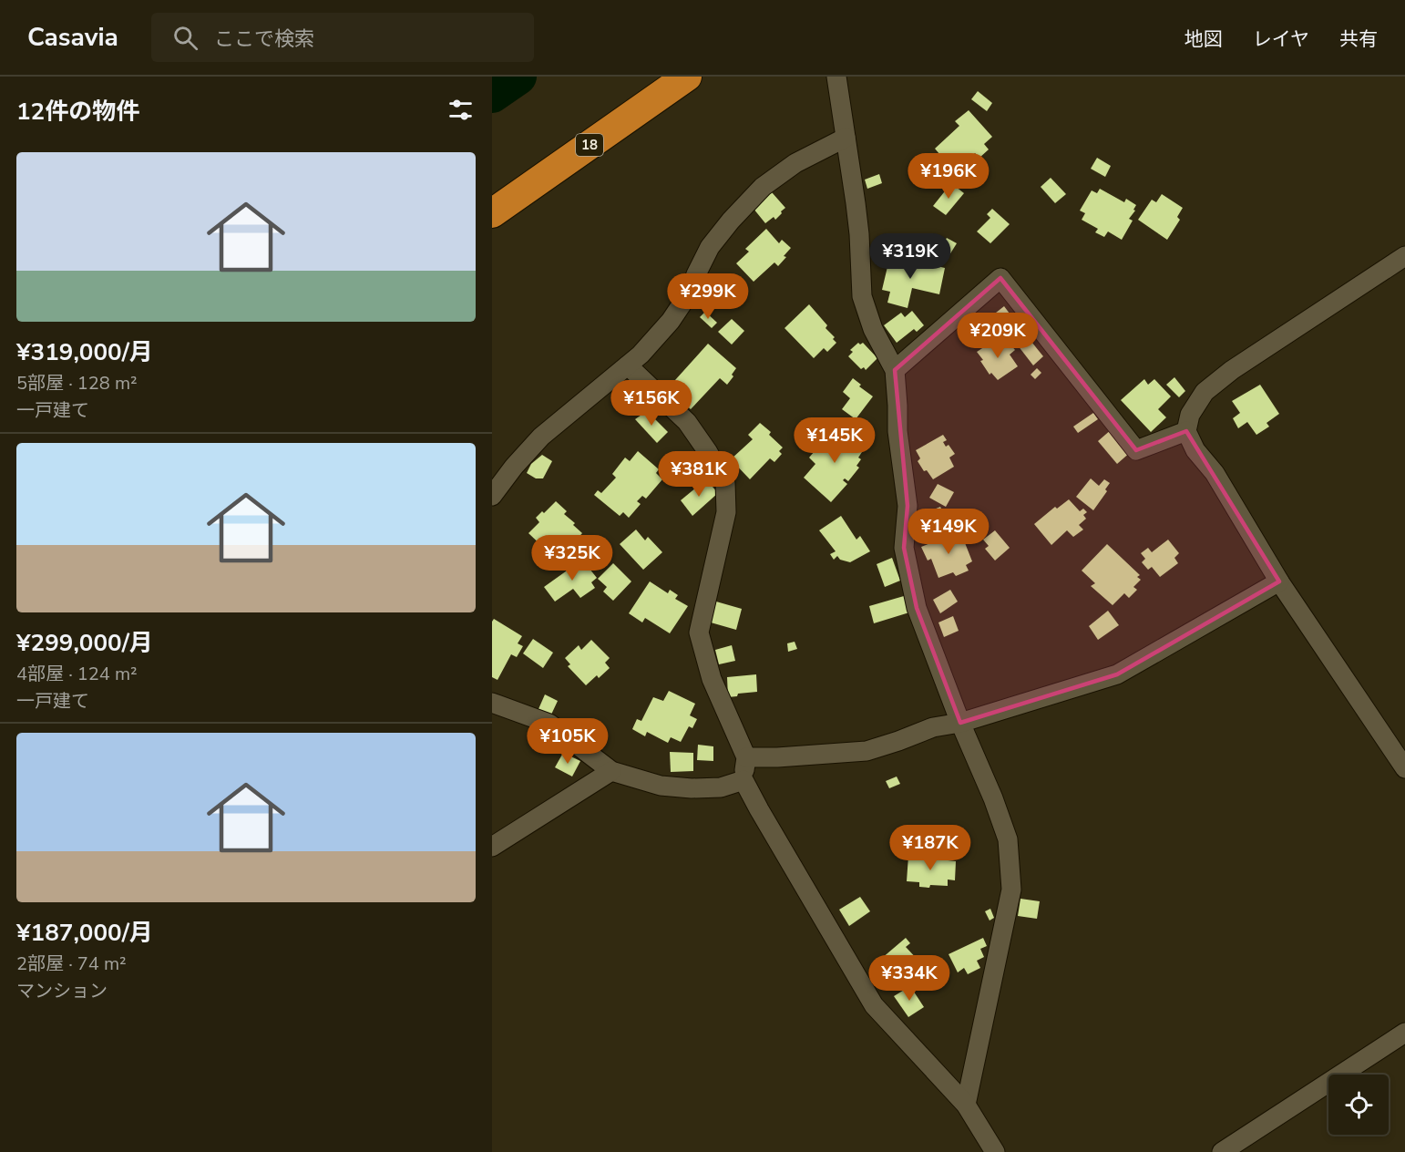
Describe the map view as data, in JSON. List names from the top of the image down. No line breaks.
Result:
{"streets":{"highway":["18"]},"page":{"header":"Casavia","search":"ここで検索","nav":["地図","レイヤ","共有"],"heading":"12件の物件","list":[{"name":"¥319,000/月","note":"5部屋 · 128 m² · 一戸建て"},{"name":"¥299,000/月","note":"4部屋 · 124 m² · 一戸建て"},{"name":"¥187,000/月","note":"2部屋 · 74 m² · マンション"}],"price":["¥196K","¥319K","¥299K","¥209K","¥156K","¥145K","¥381K","¥149K","¥325K","¥105K","¥187K","¥334K"]}}
